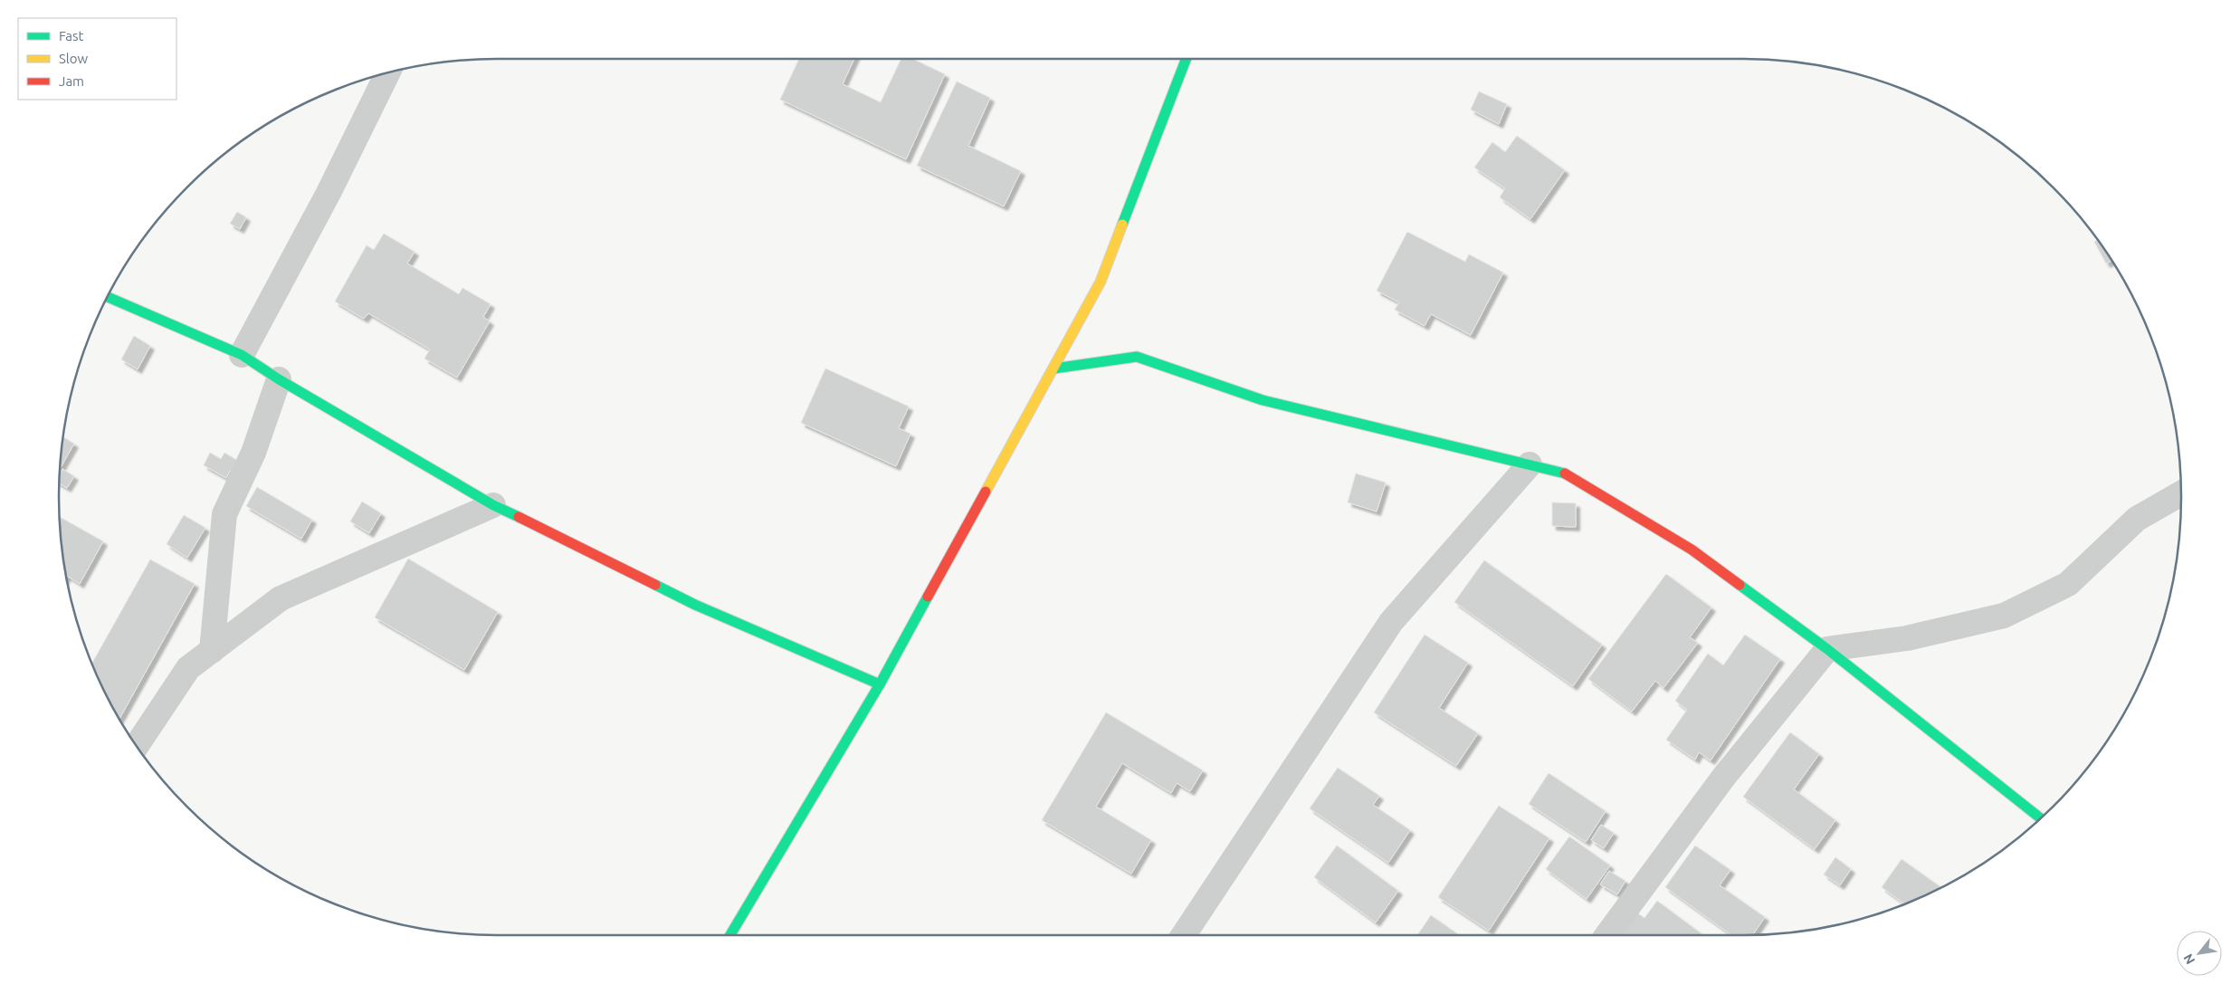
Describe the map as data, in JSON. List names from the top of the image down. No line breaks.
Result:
{"legend":["Fast","Slow","Jam"],"north":"bottom left"}
